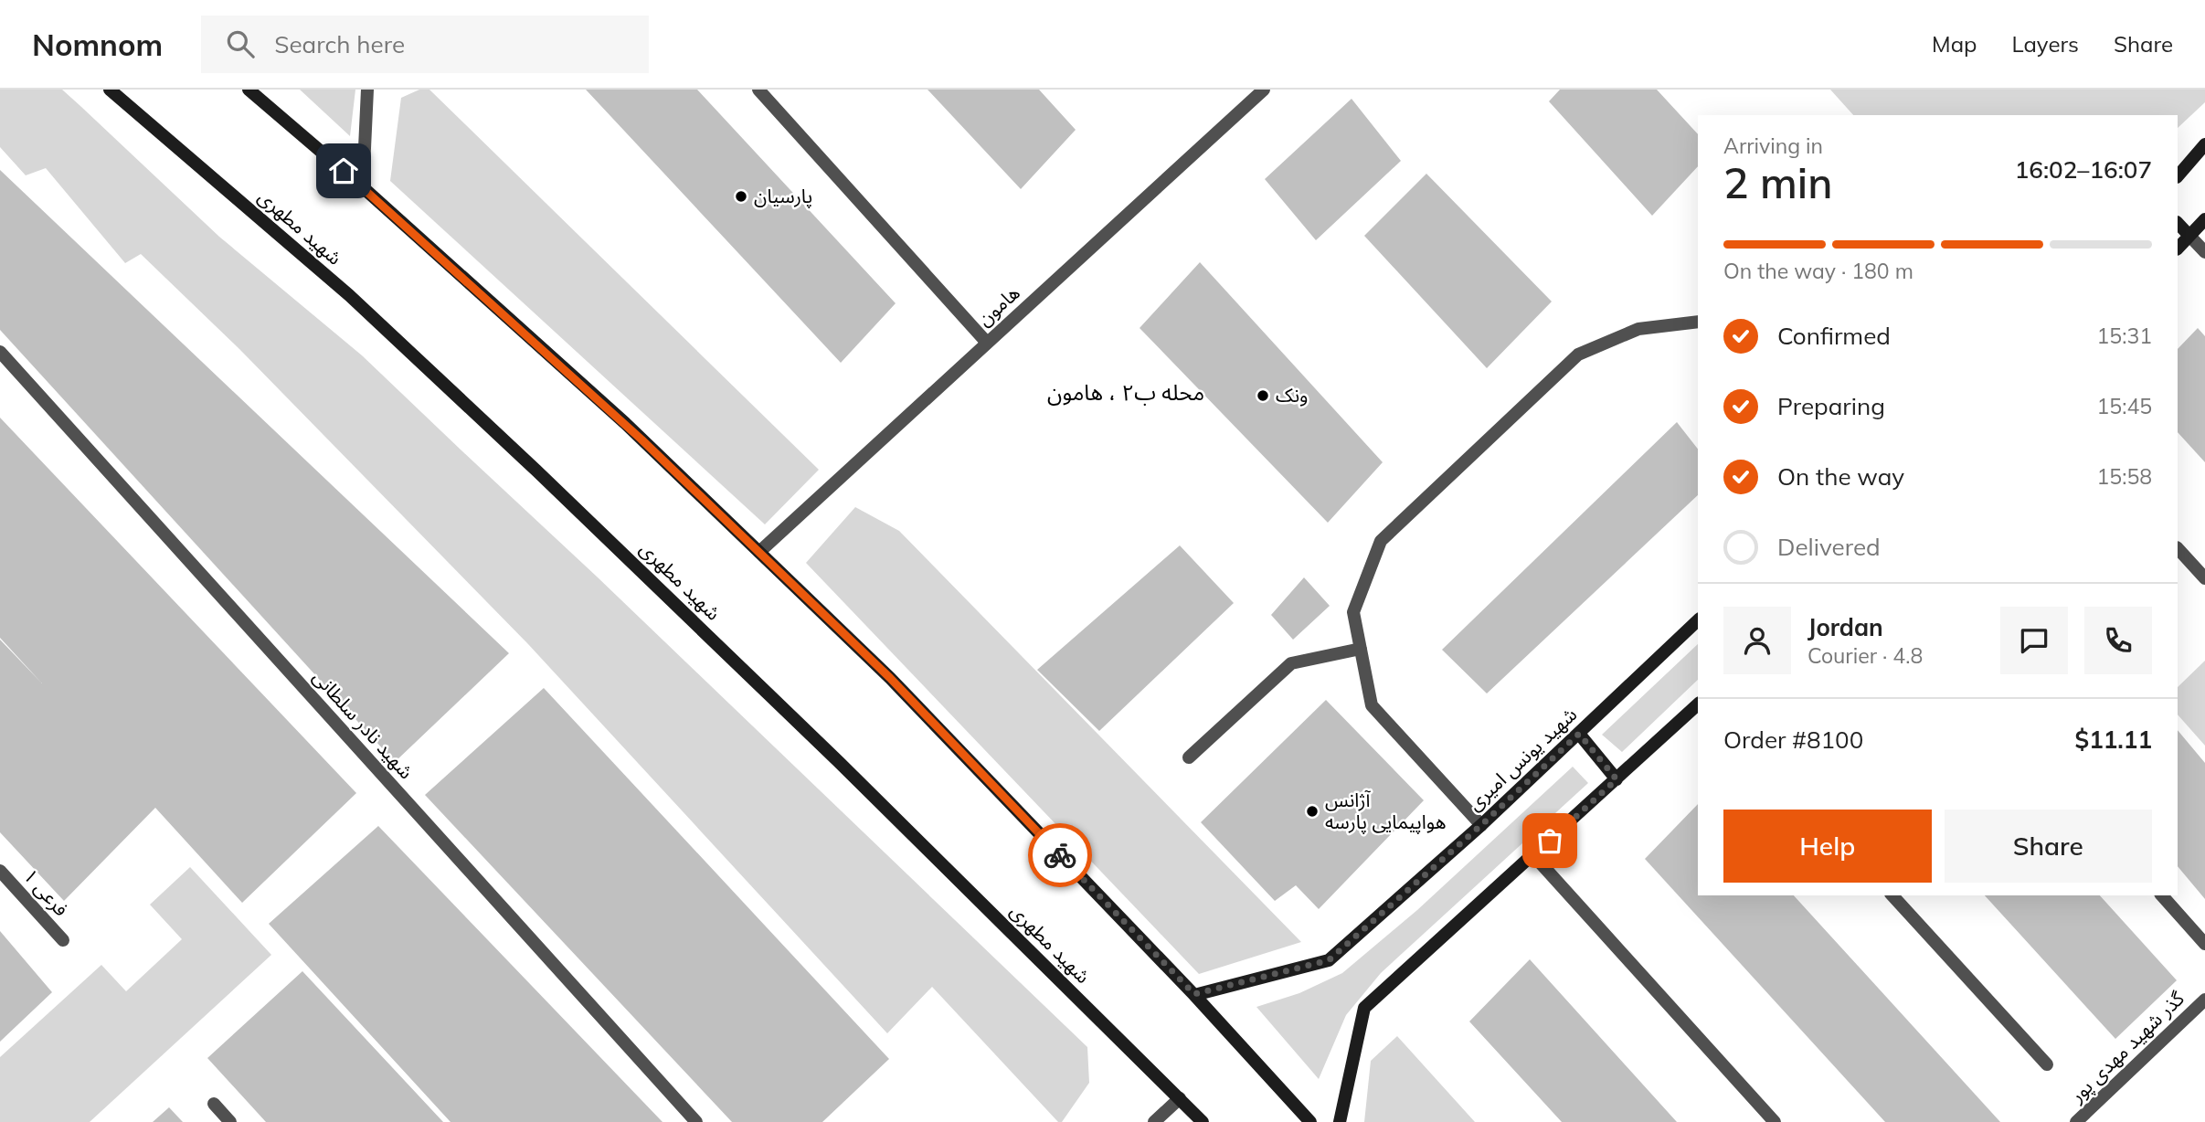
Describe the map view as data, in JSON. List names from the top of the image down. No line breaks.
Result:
{"streets":{"main road":["شهید مطهری","شهید یونس امیری"],"street":["هامون","شهید نادر سلطانی","فرعی ۱","گذر شهید مهدی پور"]},"districts":["محله ب۲ ، هامون"],"places":["پارسیان","ونک","آژانس هواپیمایی پارسه"],"page":{"header":"Nomnom","search":"Search here","nav":["Map","Layers","Share"],"heading":["2 min","Arriving in","16:02–16:07"],"panel":["Jordan","Courier · 4.8","Order #8100","$11.11"],"bar":"On the way · 180 m","list":[["Confirmed","15:31"],["Preparing","15:45"],["On the way","15:58"],"Delivered"],"buttons":["Help","Share"]}}
